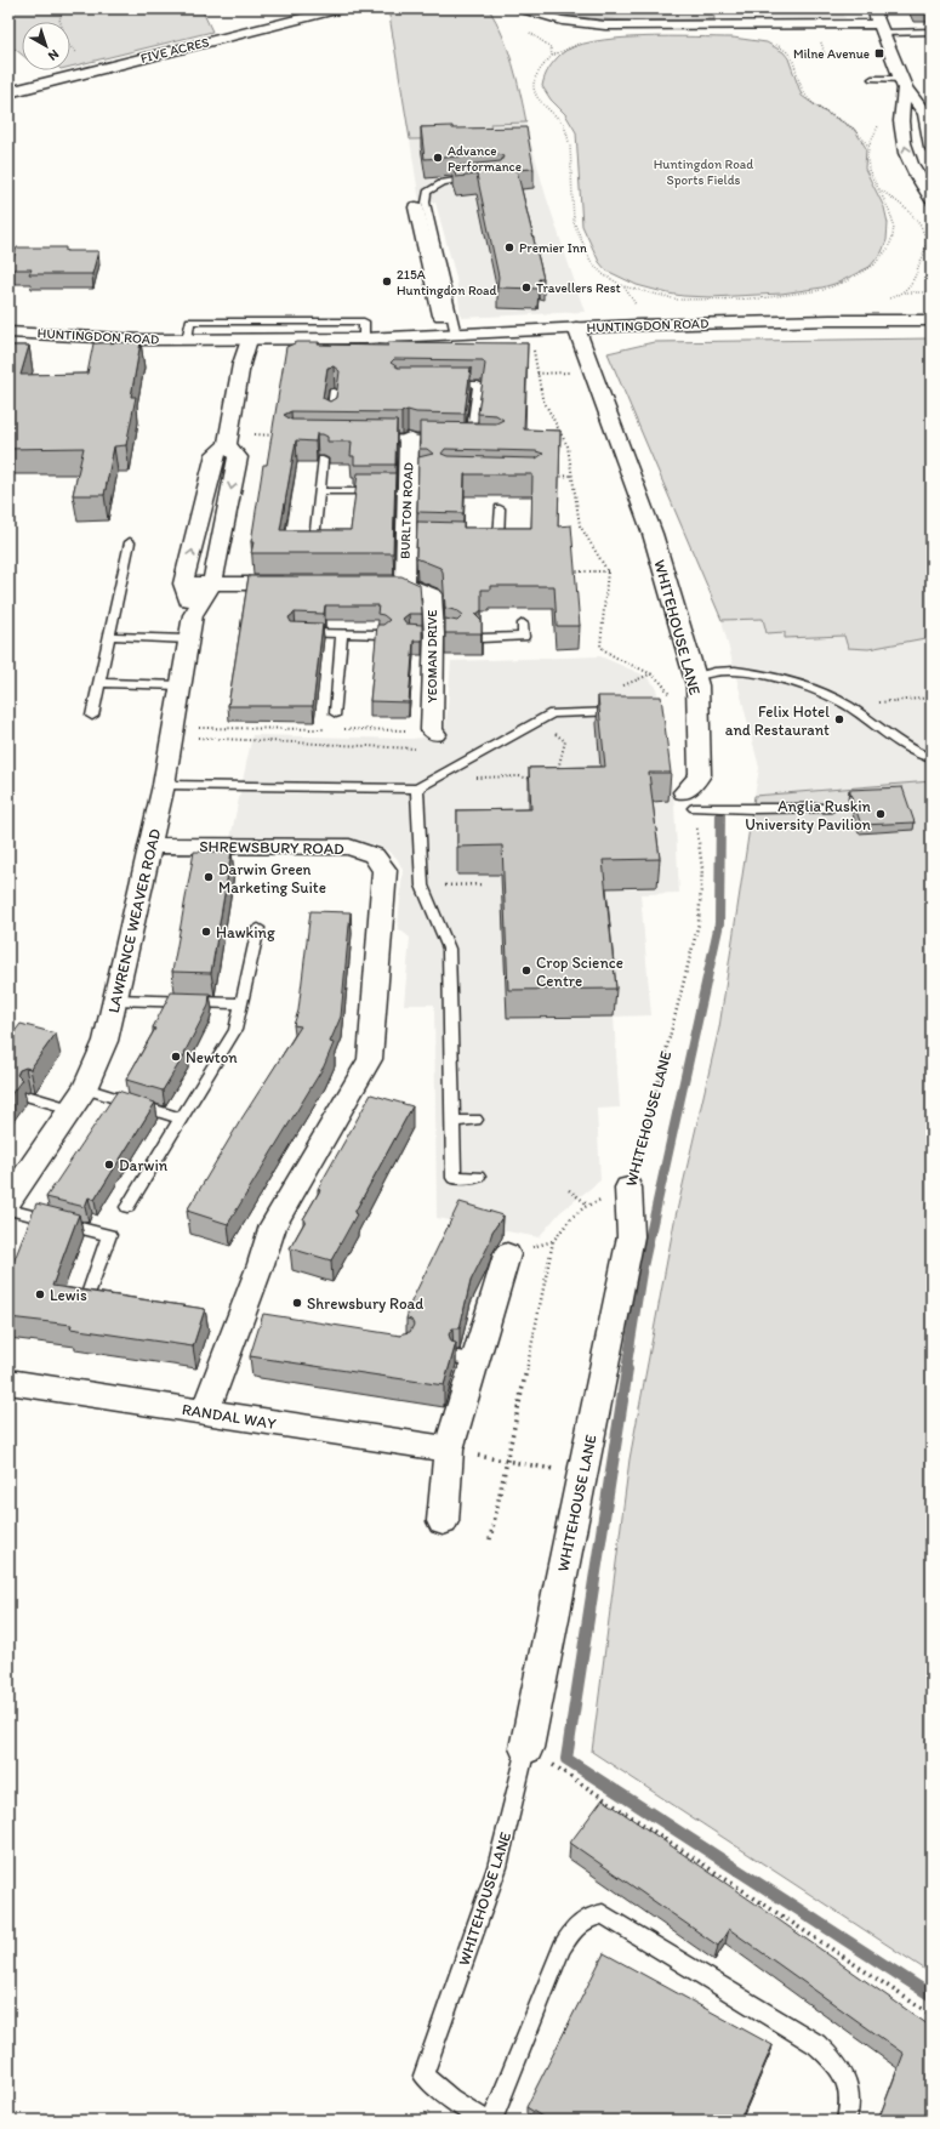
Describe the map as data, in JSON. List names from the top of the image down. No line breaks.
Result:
{"streets":{"main road":["HUNTINGDON ROAD"],"street":["FIVE ACRES","BURLTON ROAD","WHITEHOUSE LANE","YEOMAN DRIVE","SHREWSBURY ROAD","LAWRENCE WEAVER ROAD","RANDAL WAY"]},"crossings":[["HUNTINGDON ROAD","WHITEHOUSE LANE"],["BURLTON ROAD","YEOMAN DRIVE"],["SHREWSBURY ROAD","LAWRENCE WEAVER ROAD"],["SHREWSBURY ROAD","RANDAL WAY"]],"parks":["Huntingdon Road Sports Fields"],"places":{"transit":["Milne Avenue"],"other":["Advance Performance","Premier Inn","215A Huntingdon Road","Travellers Rest","Felix Hotel and Restaurant","Anglia Ruskin University Pavilion","Darwin Green Marketing Suite","Hawking","Crop Science Centre","Newton","Darwin","Lewis","Shrewsbury Road"]},"north":"bottom right"}
